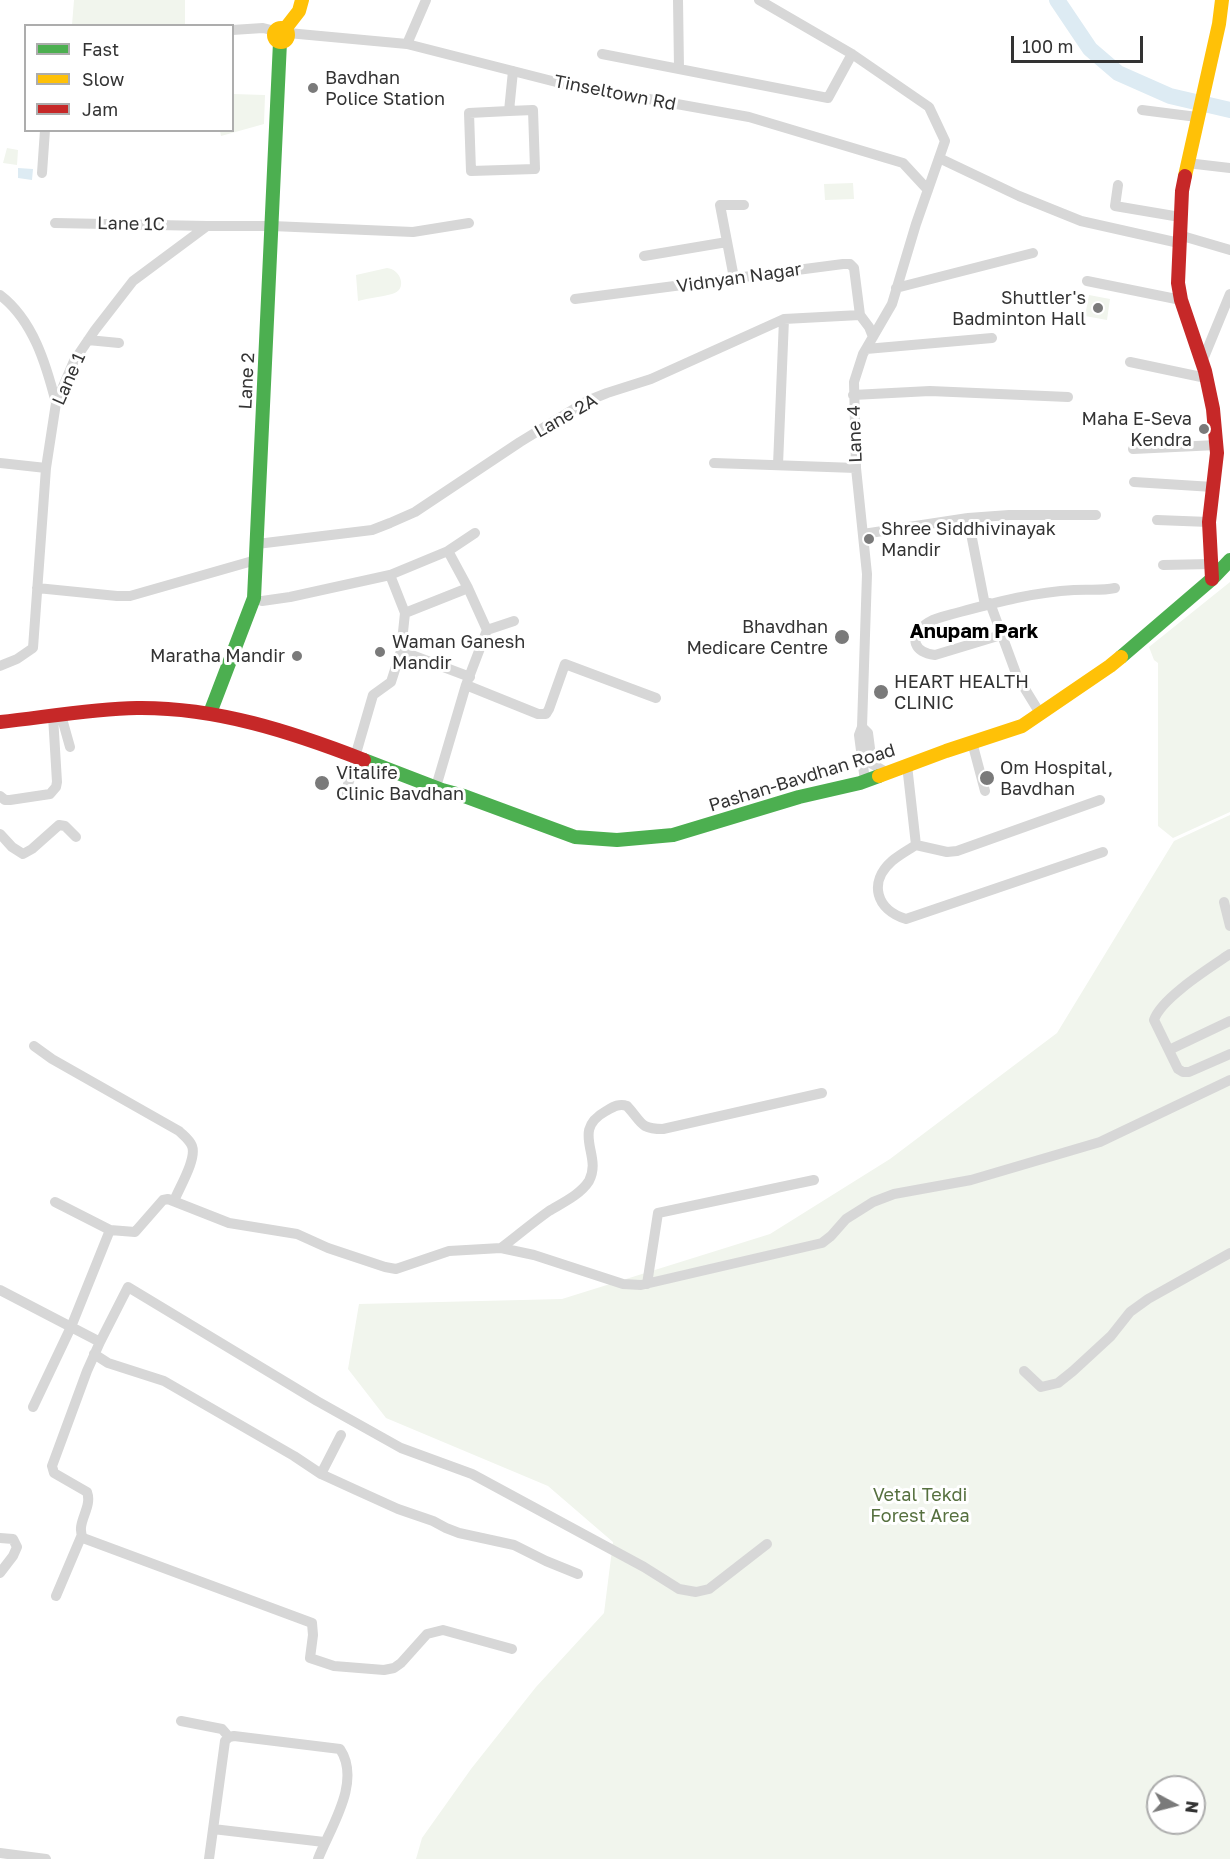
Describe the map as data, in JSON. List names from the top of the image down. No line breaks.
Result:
{"streets":{"main road":["Lane 2","Pashan-Bavdhan Road"],"street":["Tinseltown Rd","Lane 1C","Vidnyan Nagar","Lane 1","Lane 2A","Lane 4"]},"crossings":[["Tinseltown Rd","Lane 2"],["Tinseltown Rd","Lane 4"],["Lane 1C","Lane 1"],["Vidnyan Nagar","Lane 2A"],["Lane 2","Lane 2A"],["Lane 2","Pashan-Bavdhan Road"],["Lane 4","Pashan-Bavdhan Road"]],"districts":["Anupam Park"],"parks":["Vetal Tekdi Forest Area"],"places":["Bavdhan Police Station","Shuttler's Badminton Hall","Maha E-Seva Kendra","Shree Siddhivinayak Mandir","Bhavdhan Medicare Centre","Waman Ganesh Mandir","Maratha Mandir","HEART HEALTH CLINIC","Om Hospital, Bavdhan","Vitalife Clinic Bavdhan"],"legend":["Fast","Slow","Jam"],"scale_bar":"100 m","north":"right"}
